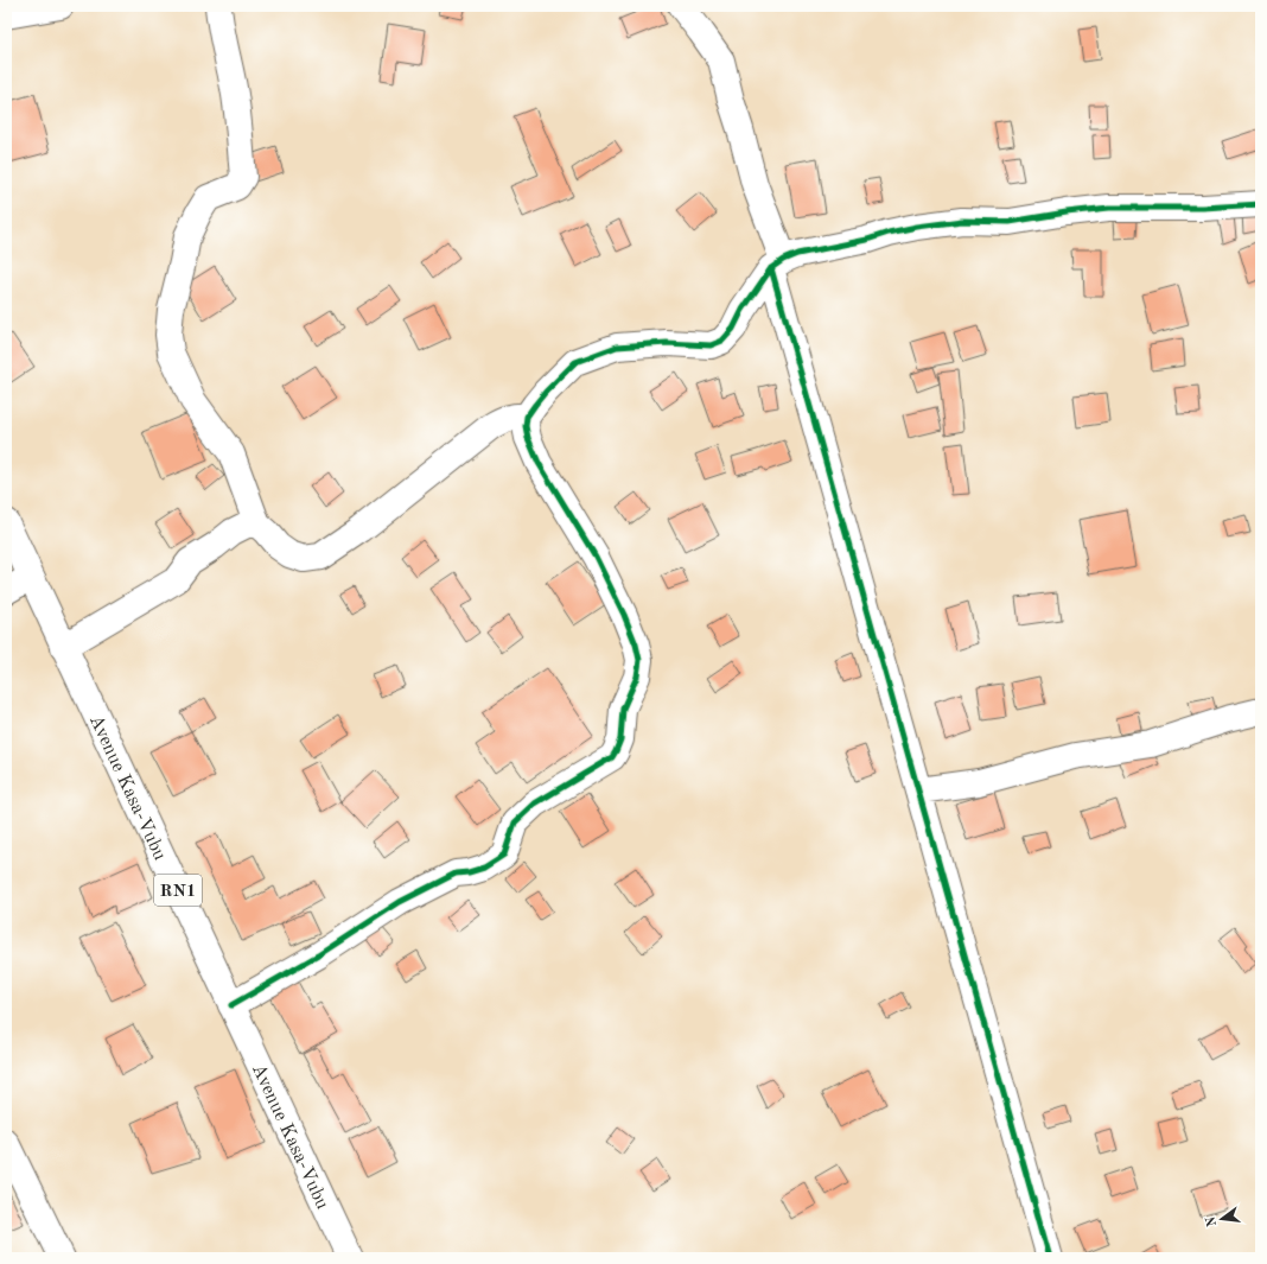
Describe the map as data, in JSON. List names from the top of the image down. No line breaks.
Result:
{"streets":{"main road":["Avenue Kasa-Vubu","RN1"]},"north":"left"}
